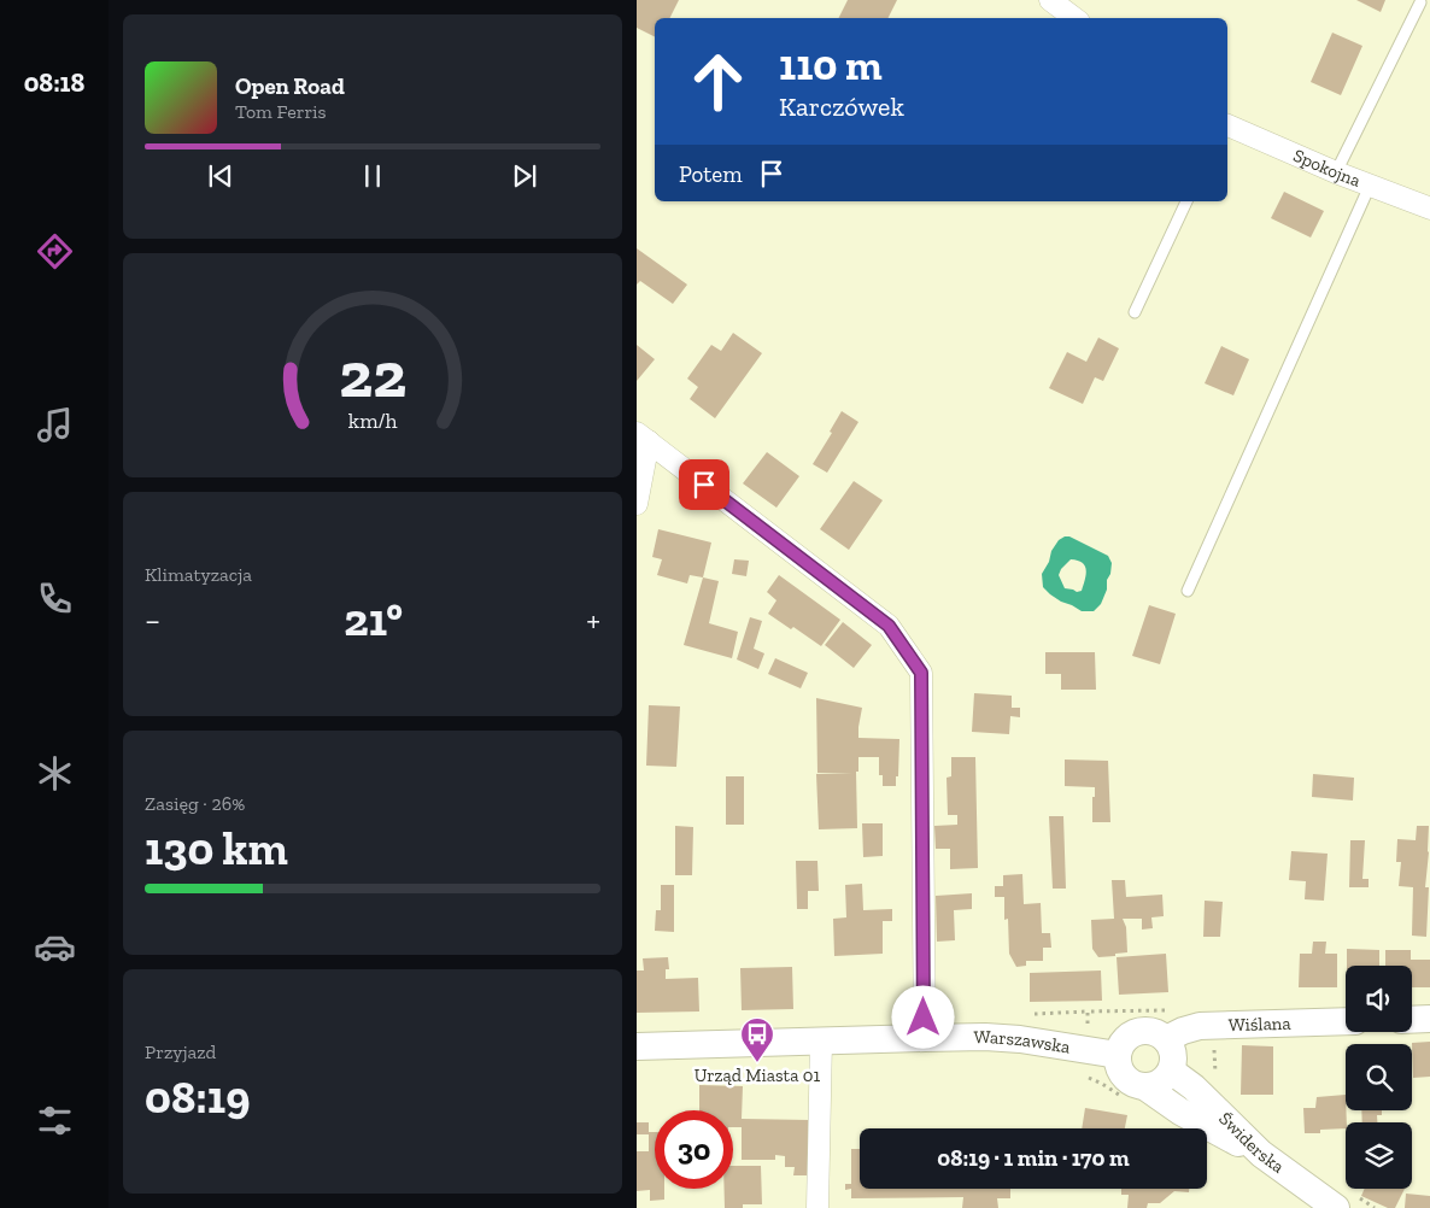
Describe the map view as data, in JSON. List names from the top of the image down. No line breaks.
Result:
{"streets":{"street":["Spokojna","Wiślana","Warszawska","Świderska"]},"crossings":[["Wiślana","Warszawska"],["Wiślana","Świderska"],["Warszawska","Świderska"]],"places":{"bus stop":["Urząd Miasta 01"]},"page":{"tabs":"08:18","turn":["110 m","Karczówek"],"song":["Open Road","Tom Ferris"],"then":"Potem","tile":["Klimatyzacja",["Zasięg · 26%","130 km"],["Przyjazd","08:19"]],"heat":["−","21°","+"],"limit":"30","trip":"08:19 · 1 min · 170 m","gauge":["22","km/h"]}}
